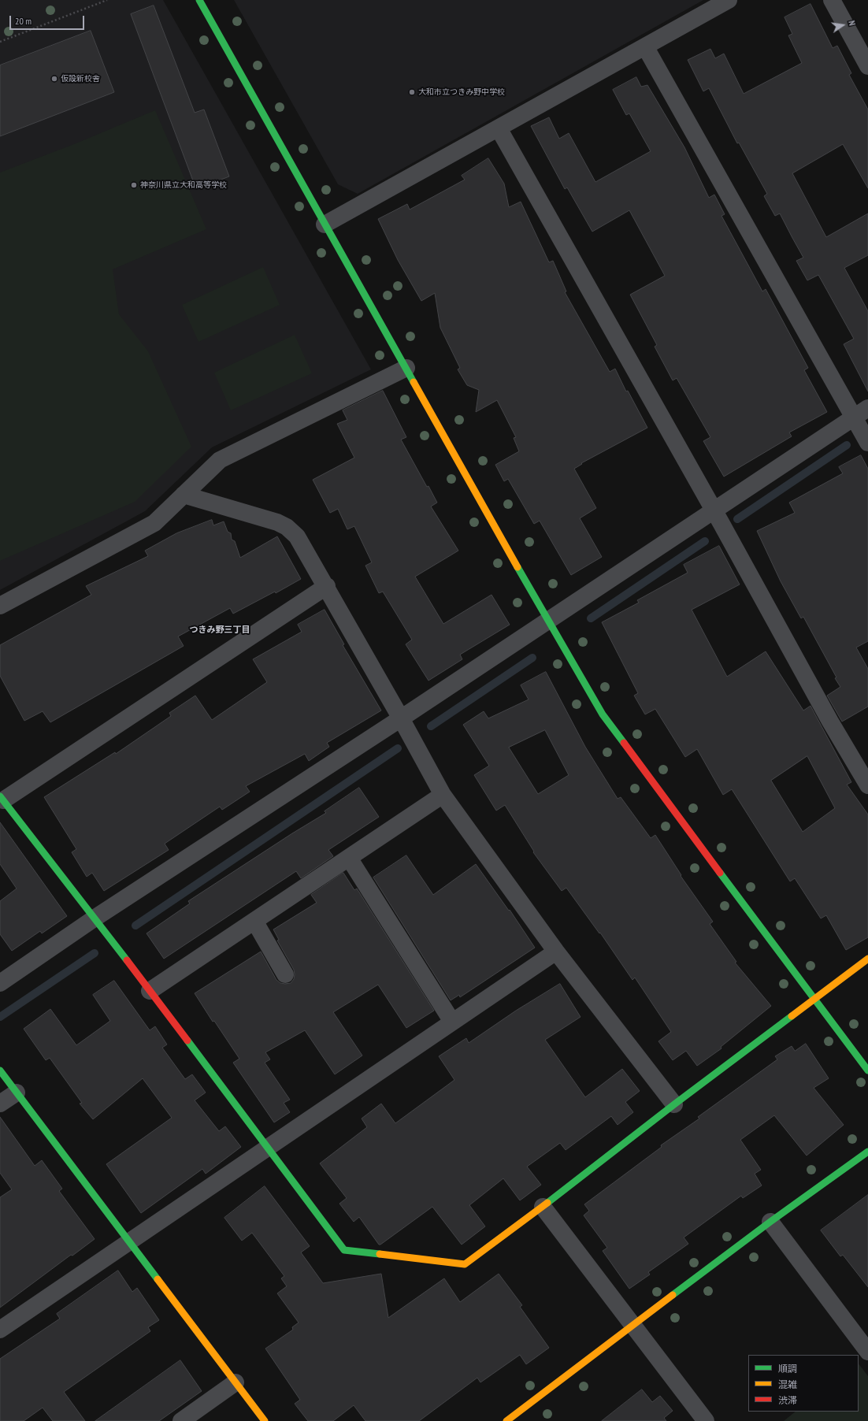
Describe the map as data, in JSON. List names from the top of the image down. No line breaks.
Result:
{"districts":["つきみ野三丁目"],"places":["仮設新校舎","大和市立つきみ野中学校","神奈川県立大和高等学校"],"legend":["順調","混雑","渋滞"],"scale_bar":"20 m","north":"right"}
